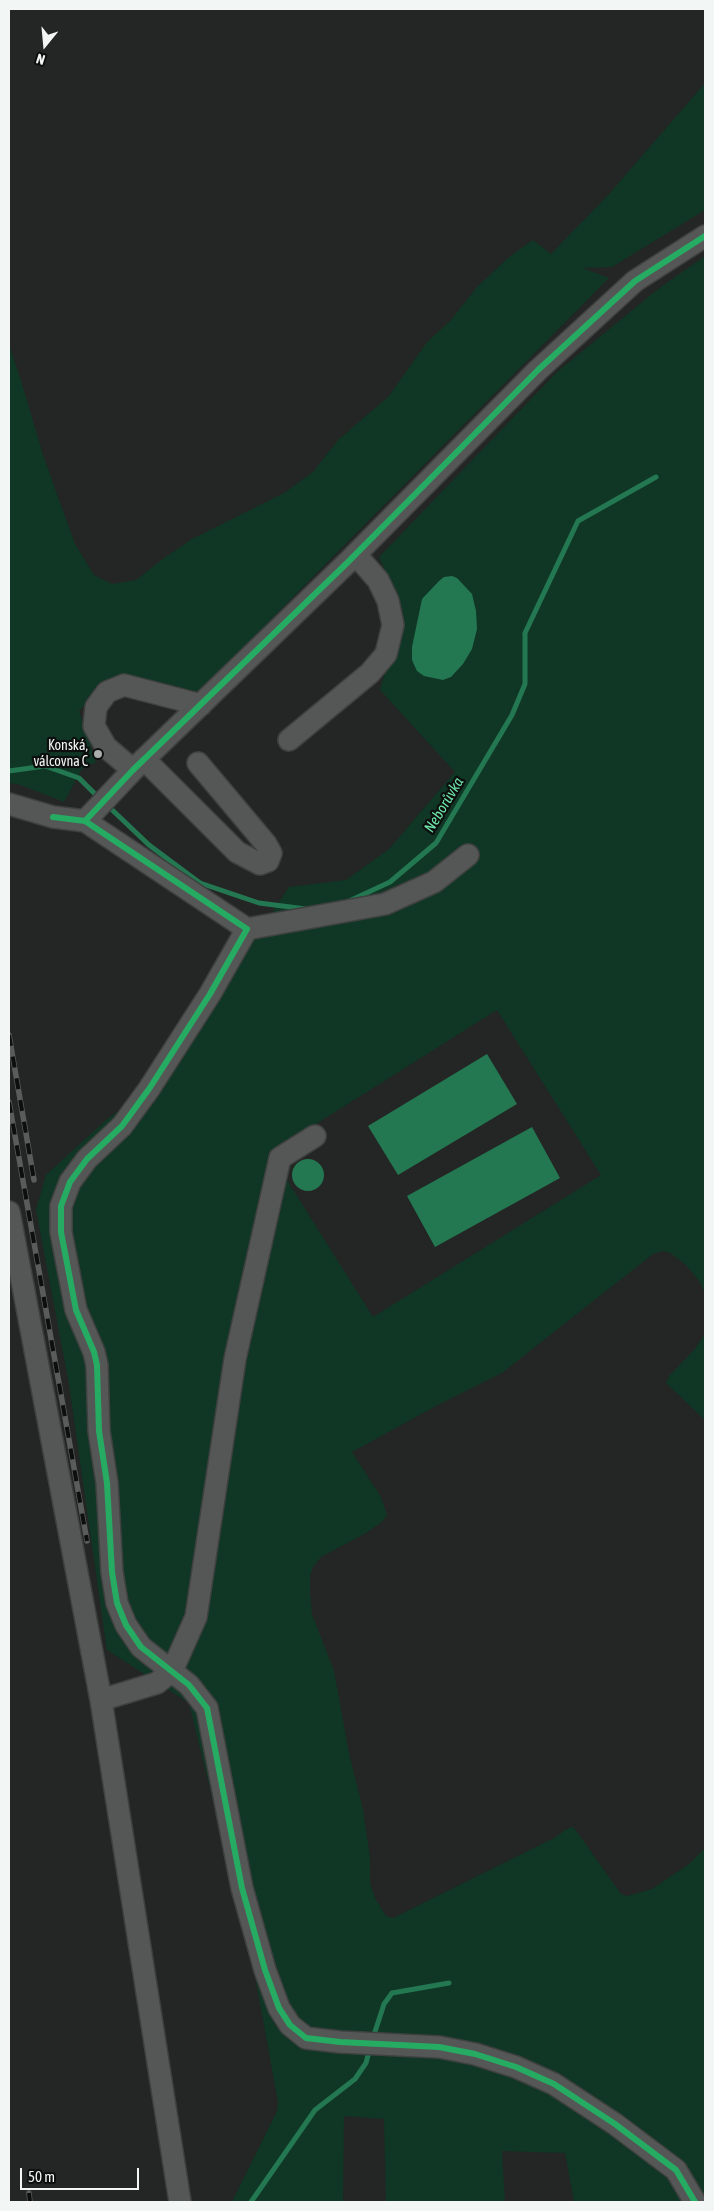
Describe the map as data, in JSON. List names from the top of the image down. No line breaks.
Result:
{"water":["Neborůvka"],"places":["Konská, válcovna C"],"scale_bar":"50 m","north":"bottom"}
